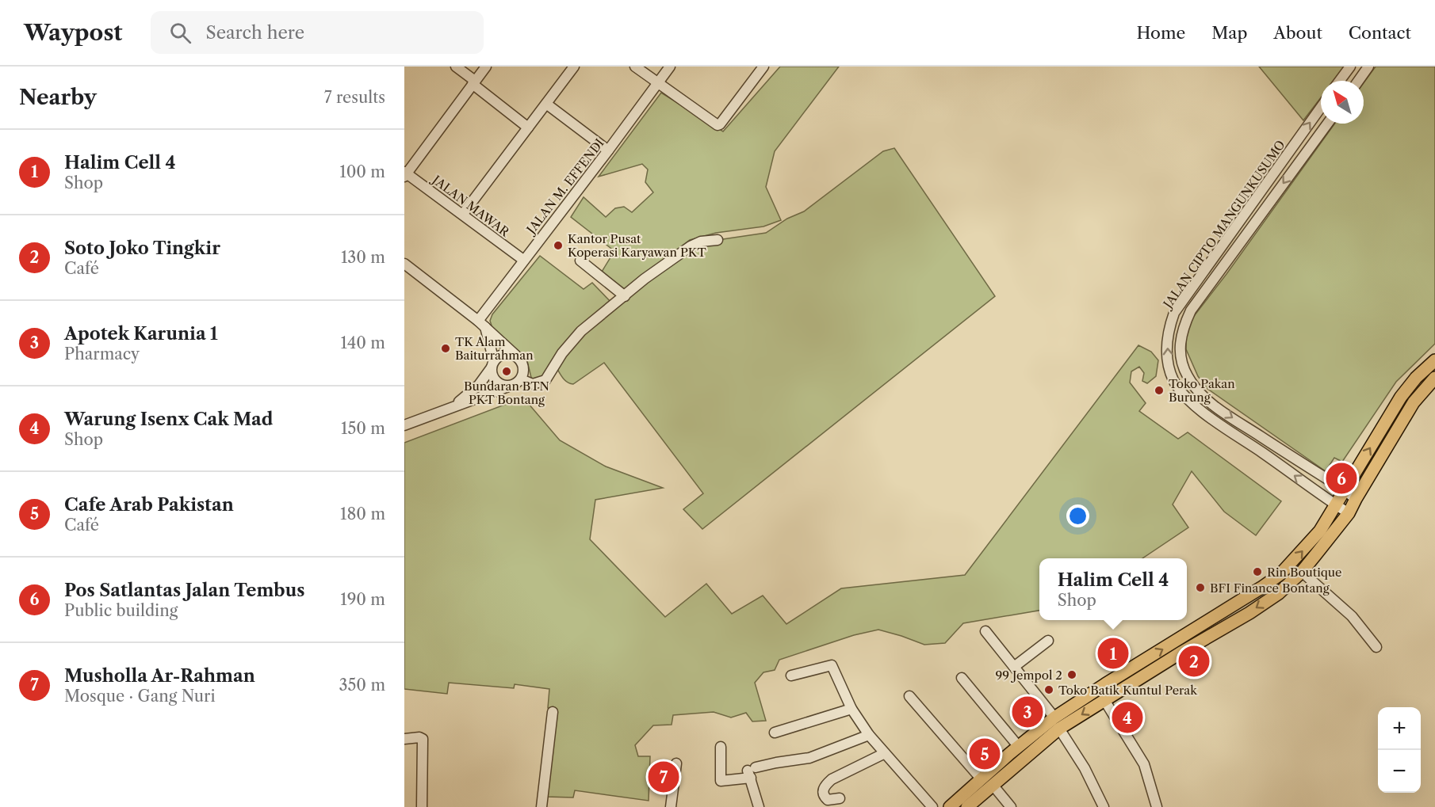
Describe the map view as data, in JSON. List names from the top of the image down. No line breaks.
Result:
{"streets":{"street":["JALAN M. EFFENDI","JALAN MAWAR","JALAN CIPTO MANGUNKUSUMO"]},"crossings":[["JALAN M. EFFENDI","JALAN MAWAR"]],"places":["Kantor Pusat Koperasi Karyawan PKT","TK Alam Baiturrahman","Bundaran BTN PKT Bontang","Toko Pakan Burung","Rin Boutique","BFI Finance Bontang","99 Jempol 2","Toko Batik Kuntul Perak"],"north":"top left","page":{"header":"Waypost","search":"Search here","nav":["Home","Map","About","Contact"],"heading":["Nearby","7 results"],"list":[{"mark":"1","name":"Halim Cell 4","note":"Shop","value":"100 m"},{"mark":"2","name":"Soto Joko Tingkir","note":"Café","value":"130 m"},{"mark":"3","name":"Apotek Karunia 1","note":"Pharmacy","value":"140 m"},{"mark":"4","name":"Warung Isenx Cak Mad","note":"Shop","value":"150 m"},{"mark":"5","name":"Cafe Arab Pakistan","note":"Café","value":"180 m"},{"mark":"6","name":"Pos Satlantas Jalan Tembus","note":"Public building","value":"190 m"},{"mark":"7","name":"Musholla Ar-Rahman","note":"Mosque · Gang Nuri","value":"350 m"}],"pins":["6","1","2","3","4","5","7"],"popup":["Halim Cell 4","Shop"],"map_buttons":["+","−"]}}
